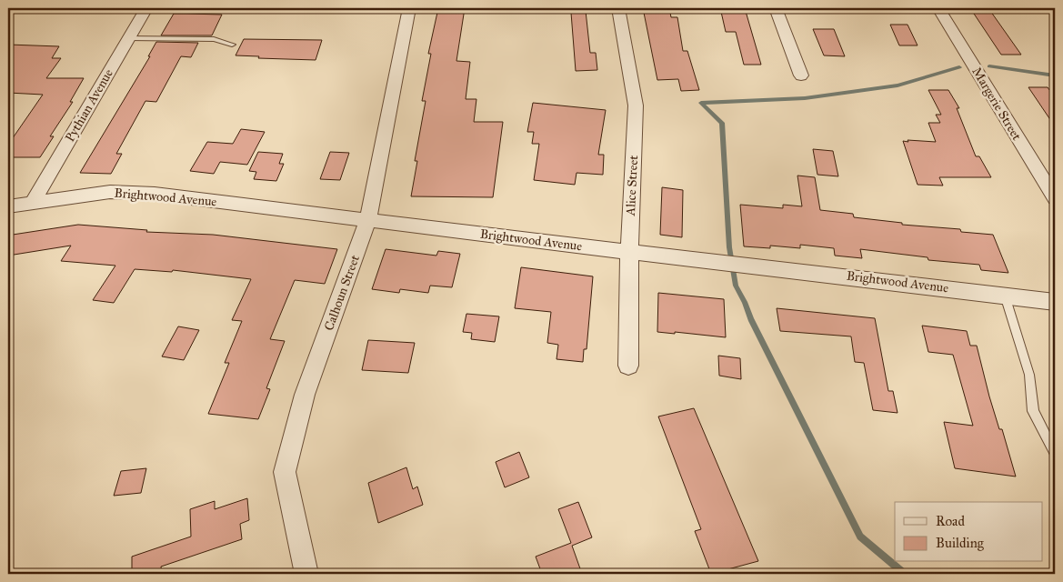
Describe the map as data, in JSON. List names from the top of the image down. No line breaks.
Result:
{"streets":{"street":["Margerie Street","Pythian Avenue","Alice Street","Brightwood Avenue","Calhoun Street"]},"crossings":[["Pythian Avenue","Brightwood Avenue"],["Alice Street","Brightwood Avenue"],["Brightwood Avenue","Calhoun Street"]],"legend":["Road","Building"]}
